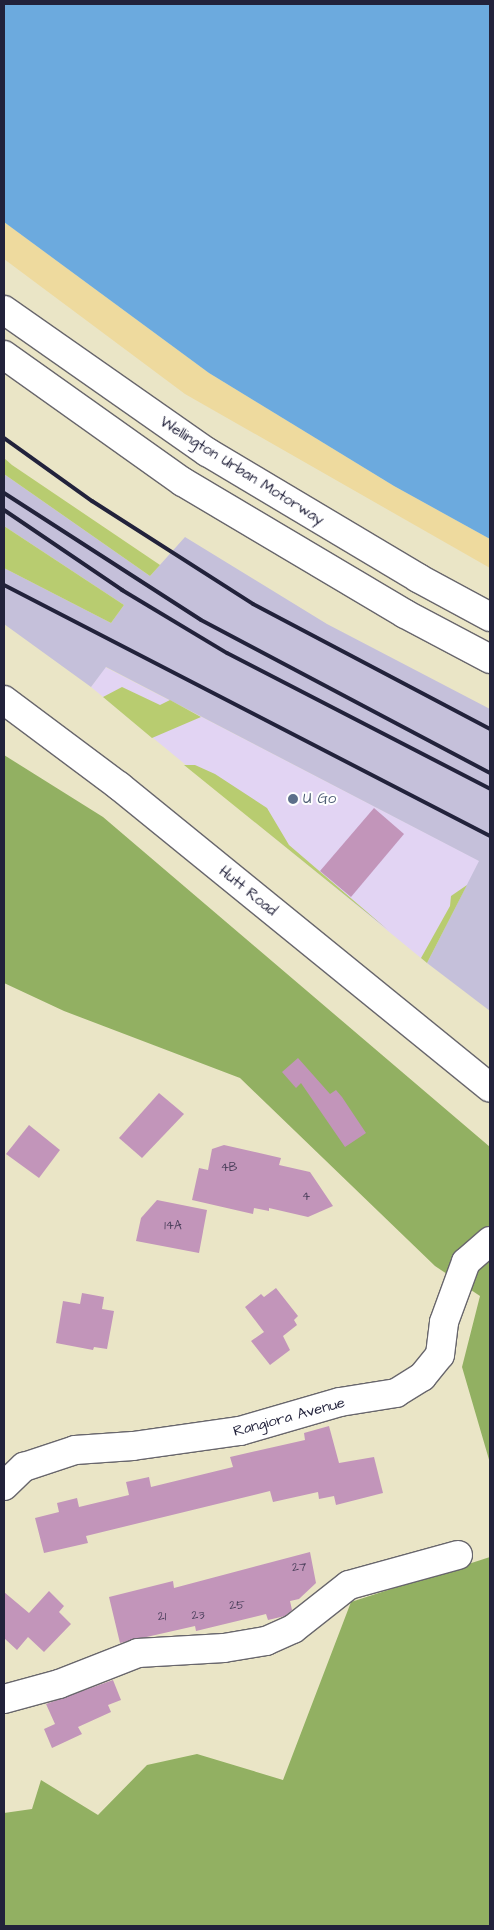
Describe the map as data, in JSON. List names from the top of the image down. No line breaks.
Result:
{"streets":{"main road":["Wellington Urban Motorway","Hutt Road","Rangiora Avenue"]},"places":["U Go"],"house_numbers":["4B","4","14A","27","25","23","21"]}
